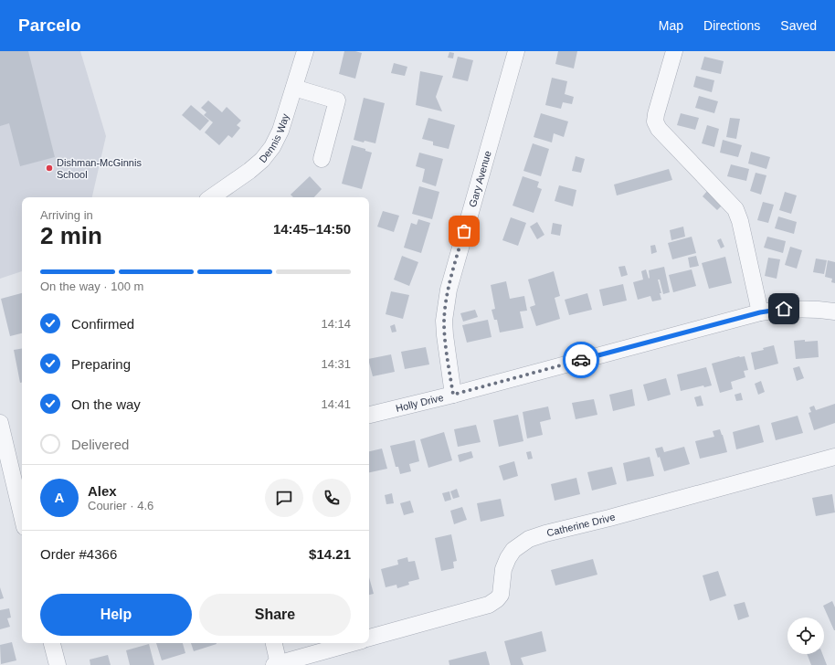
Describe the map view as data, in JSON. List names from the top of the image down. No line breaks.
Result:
{"streets":{"street":["Dennis Way","Gary Avenue","Holly Drive","Catherine Drive"]},"crossings":[["Gary Avenue","Holly Drive"]],"places":["Dishman-McGinnis School"],"page":{"header":"Parcelo","nav":["Map","Directions","Saved"],"heading":["2 min","Arriving in","14:45–14:50"],"panel":["Alex","Courier · 4.6","Order #4366","$14.21"],"bar":"On the way · 100 m","list":[["Confirmed","14:14"],["Preparing","14:31"],["On the way","14:41"],"Delivered"],"round":"A","buttons":["Help","Share"]}}
